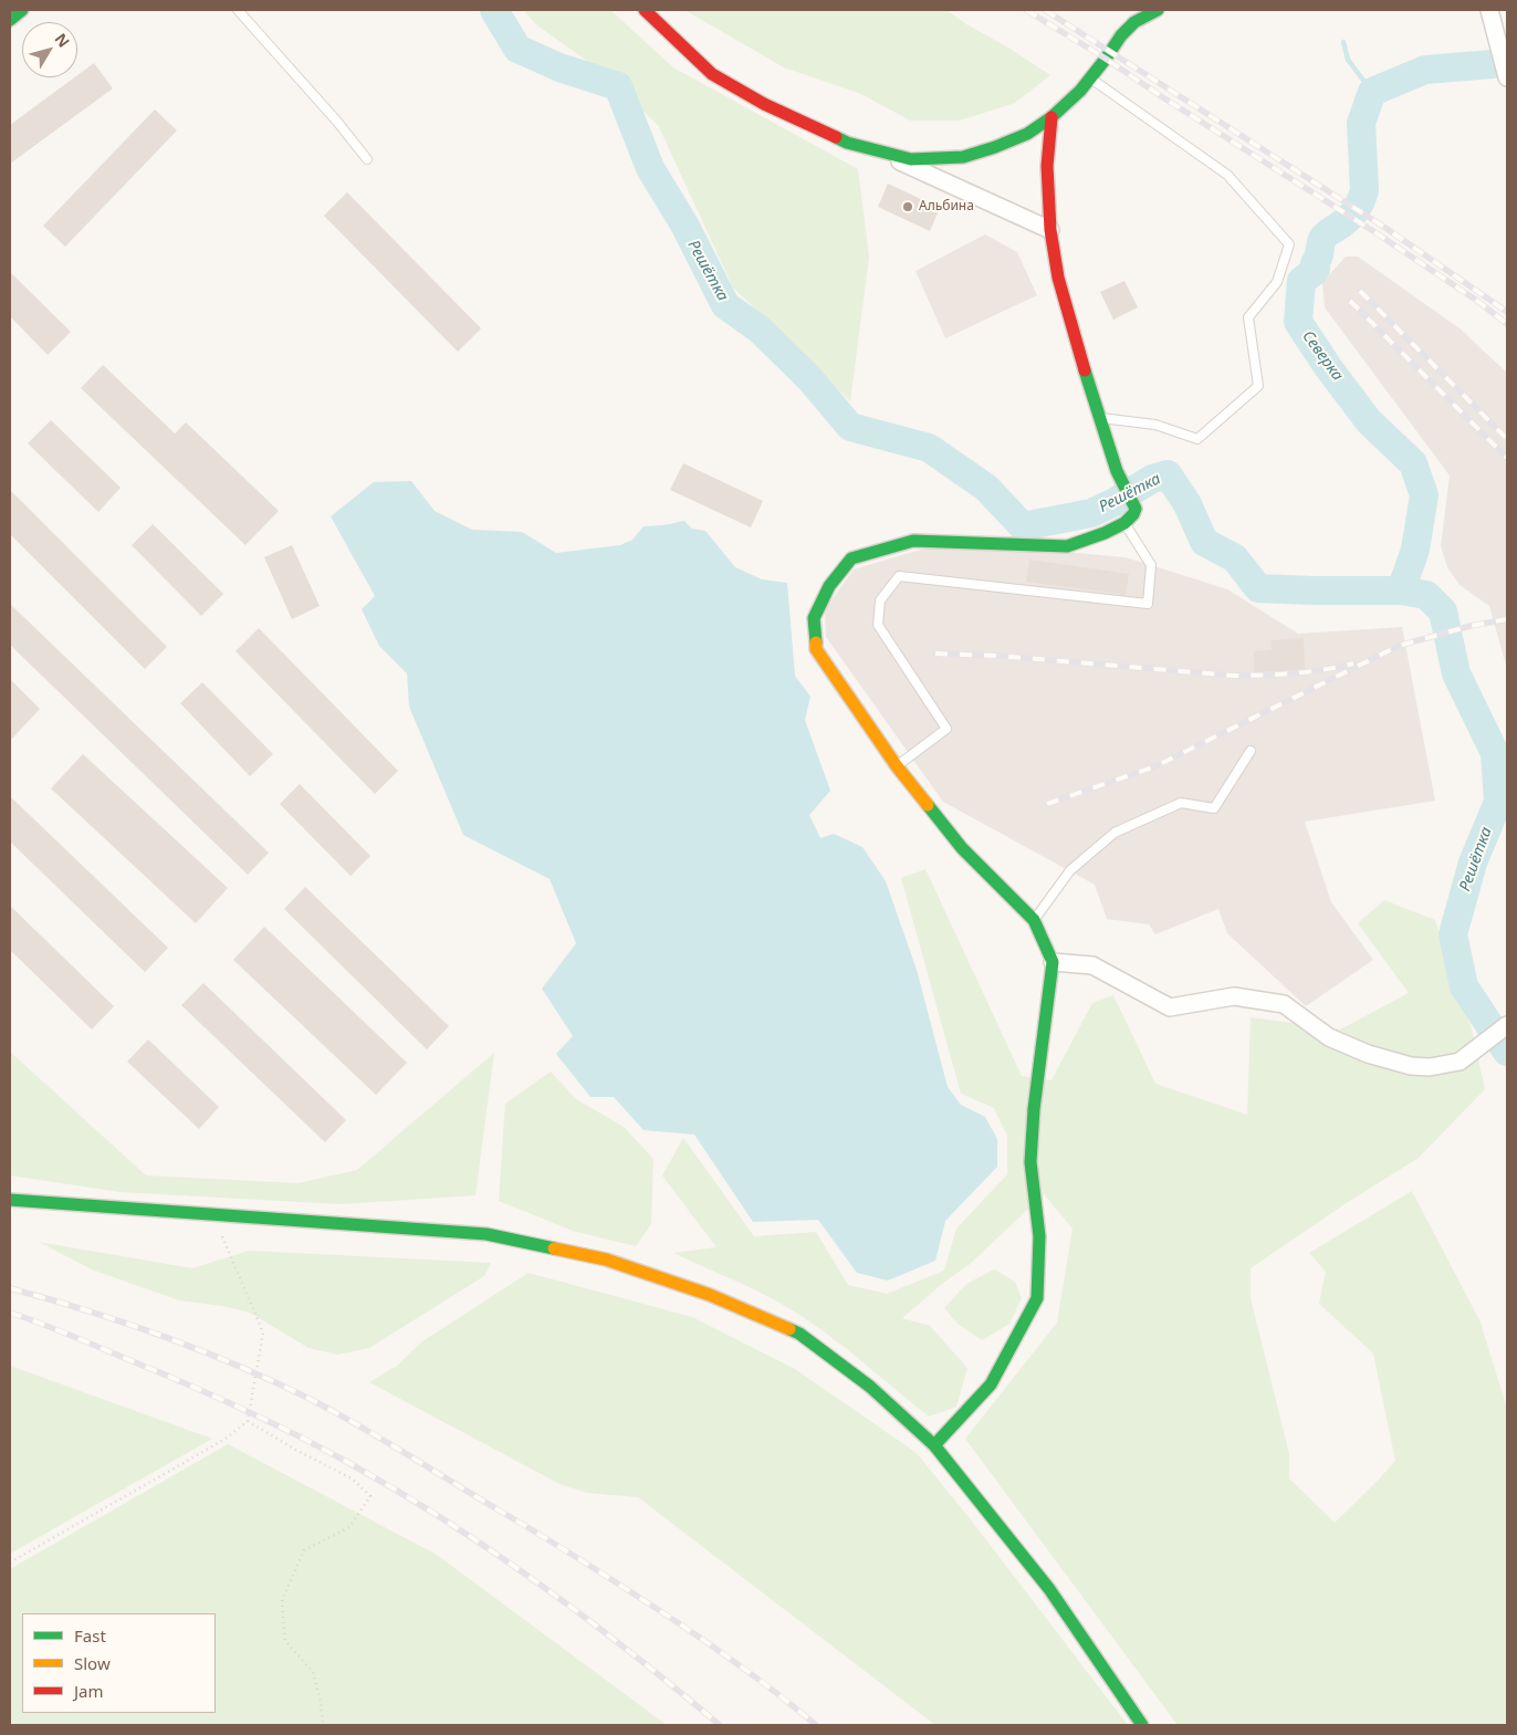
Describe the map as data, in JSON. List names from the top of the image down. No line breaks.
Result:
{"water":["Решётка","Северка"],"places":["Альбина"],"legend":["Fast","Slow","Jam"],"north":"top right"}
